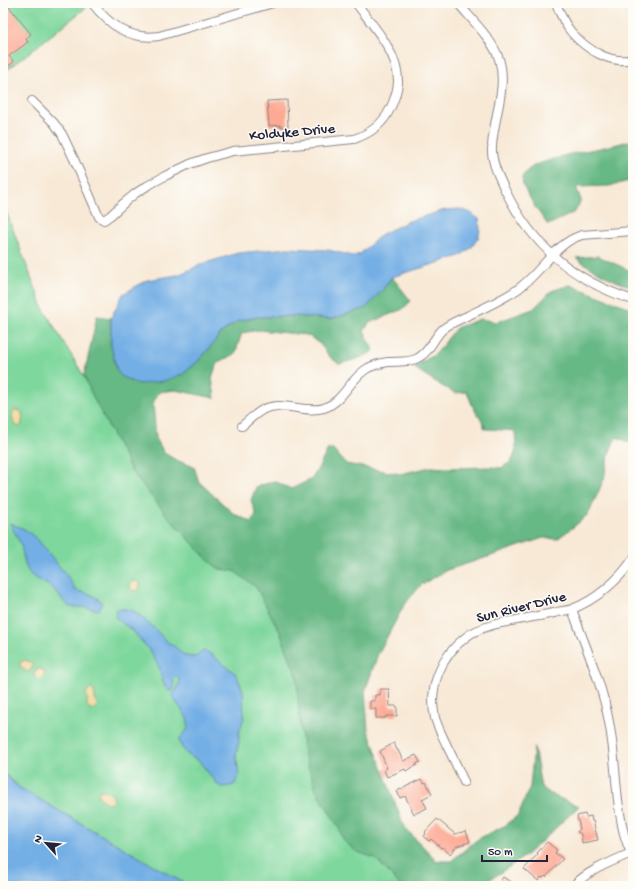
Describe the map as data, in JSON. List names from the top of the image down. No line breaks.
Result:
{"streets":{"street":["Koldyke Drive","Sun River Drive"]},"scale_bar":"50 m","north":"top left"}
